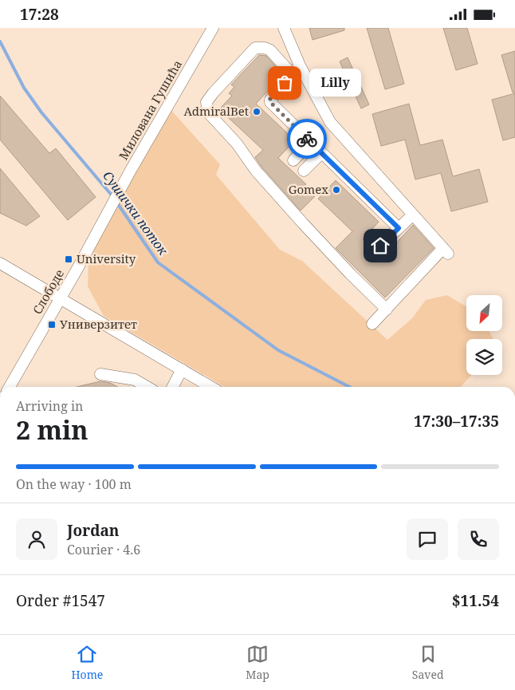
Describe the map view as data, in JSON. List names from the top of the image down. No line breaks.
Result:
{"streets":{"street":["Милована Гушића","Слободе"]},"crossings":[["Милована Гушића","Слободе"]],"water":["Сушички поток"],"places":{"other":["Lilly","AdmiralBet","Gomex"],"transit":["University","Универзитет"]},"north":"bottom left","page":{"status":"17:28","bubble":"Lilly","heading":["2 min","Arriving in","17:30–17:35"],"panel":["Jordan","Courier · 4.6","Order #1547","$11.54"],"bar":"On the way · 100 m","tabs":["Home","Map","Saved"]}}
